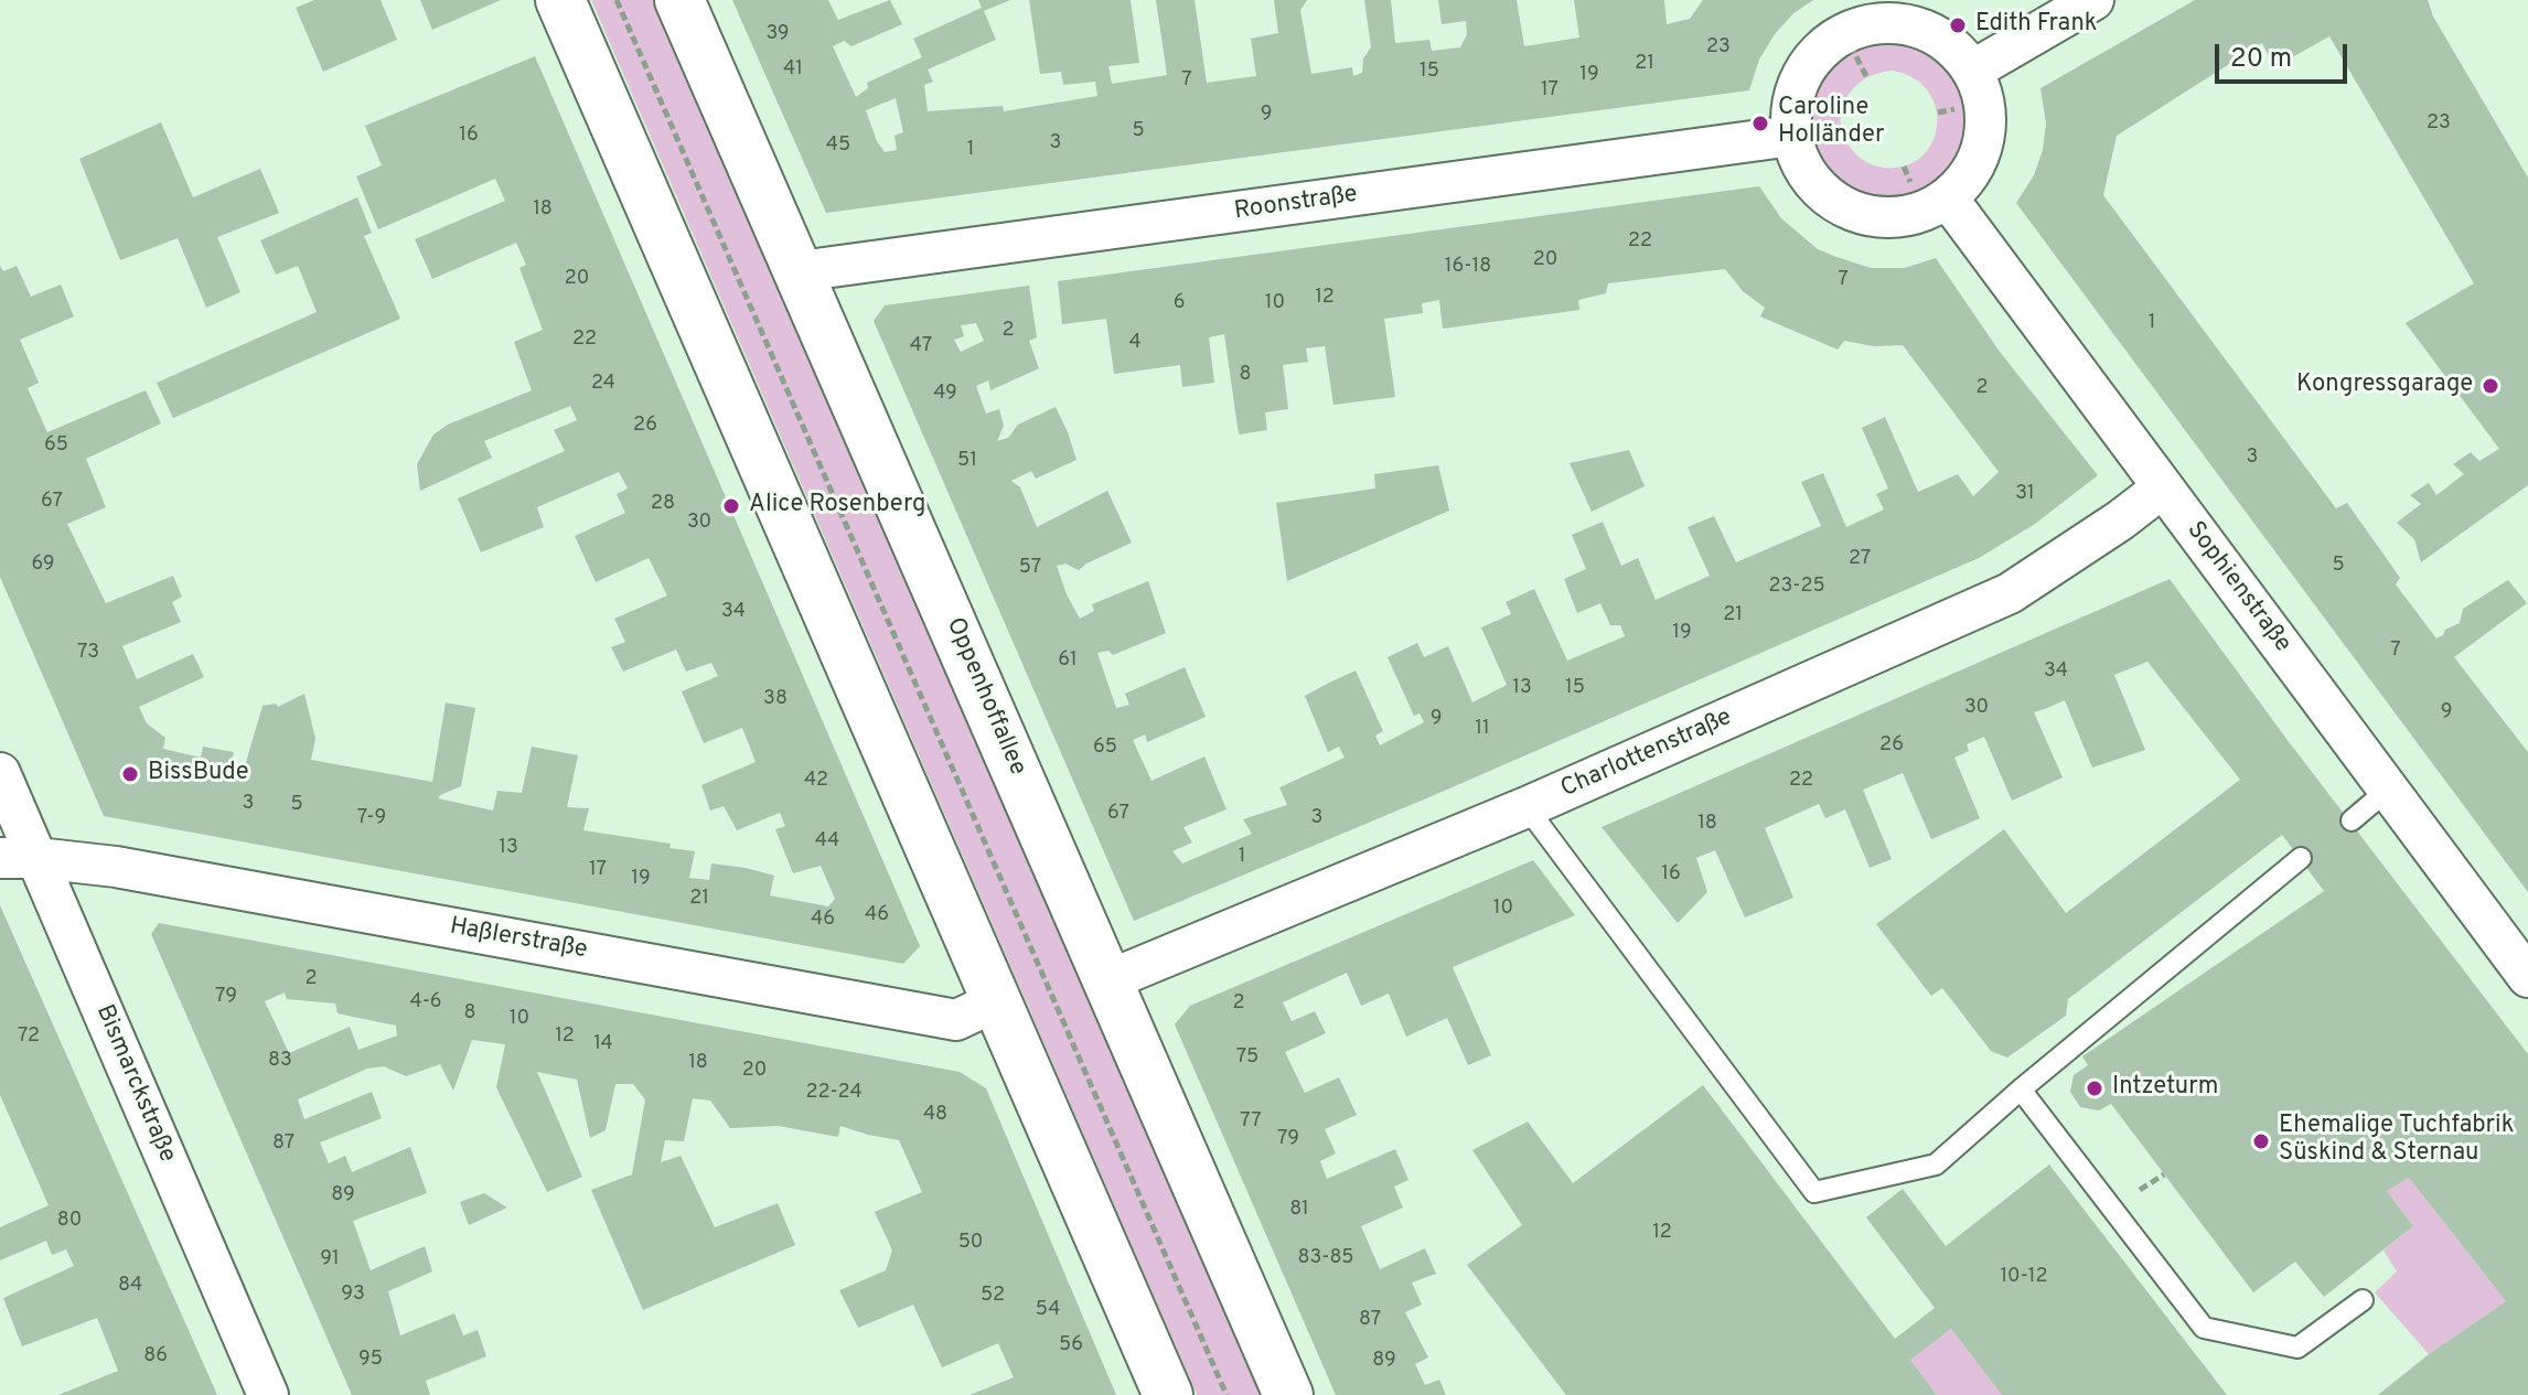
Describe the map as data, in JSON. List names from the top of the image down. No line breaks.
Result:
{"streets":{"street":["Roonstraße","Sophienstraße","Oppenhoffallee","Charlottenstraße","Haßlerstraße","Bismarckstraße"]},"crossings":[["Roonstraße","Sophienstraße"],["Roonstraße","Oppenhoffallee"],["Sophienstraße","Charlottenstraße"],["Oppenhoffallee","Charlottenstraße"],["Haßlerstraße","Bismarckstraße"]],"places":["Edith Frank","Caroline Holländer","Kongressgarage","Alice Rosenberg","BissBude","Intzeturm","Ehemalige Tuchfabrik Süskind & Sternau"],"house_numbers":["39","23","21","41","15","19","7","17","9","23","5","16","3","45","1","18","22","20","16-18","20","7","12","6","10","1","2","22","4","47","8","24","2","49","26","65","3","51","31","67","28","30","27","69","5","57","23-25","34","21","19","7","73","61","34","13","15","38","30","9","9","11","26","65","42","22","3","5","67","7-9","3","18","44","13","1","17","16","19","21","10","46","46","2","79","4-6","2","8","10","72","12","14","75","83","18","20","22-24","48","77","79","87","89","81","80","12","50","83-85","91","10-12","84","93","52","54","87","56","86","95","89"],"scale_bar":"20 m"}
